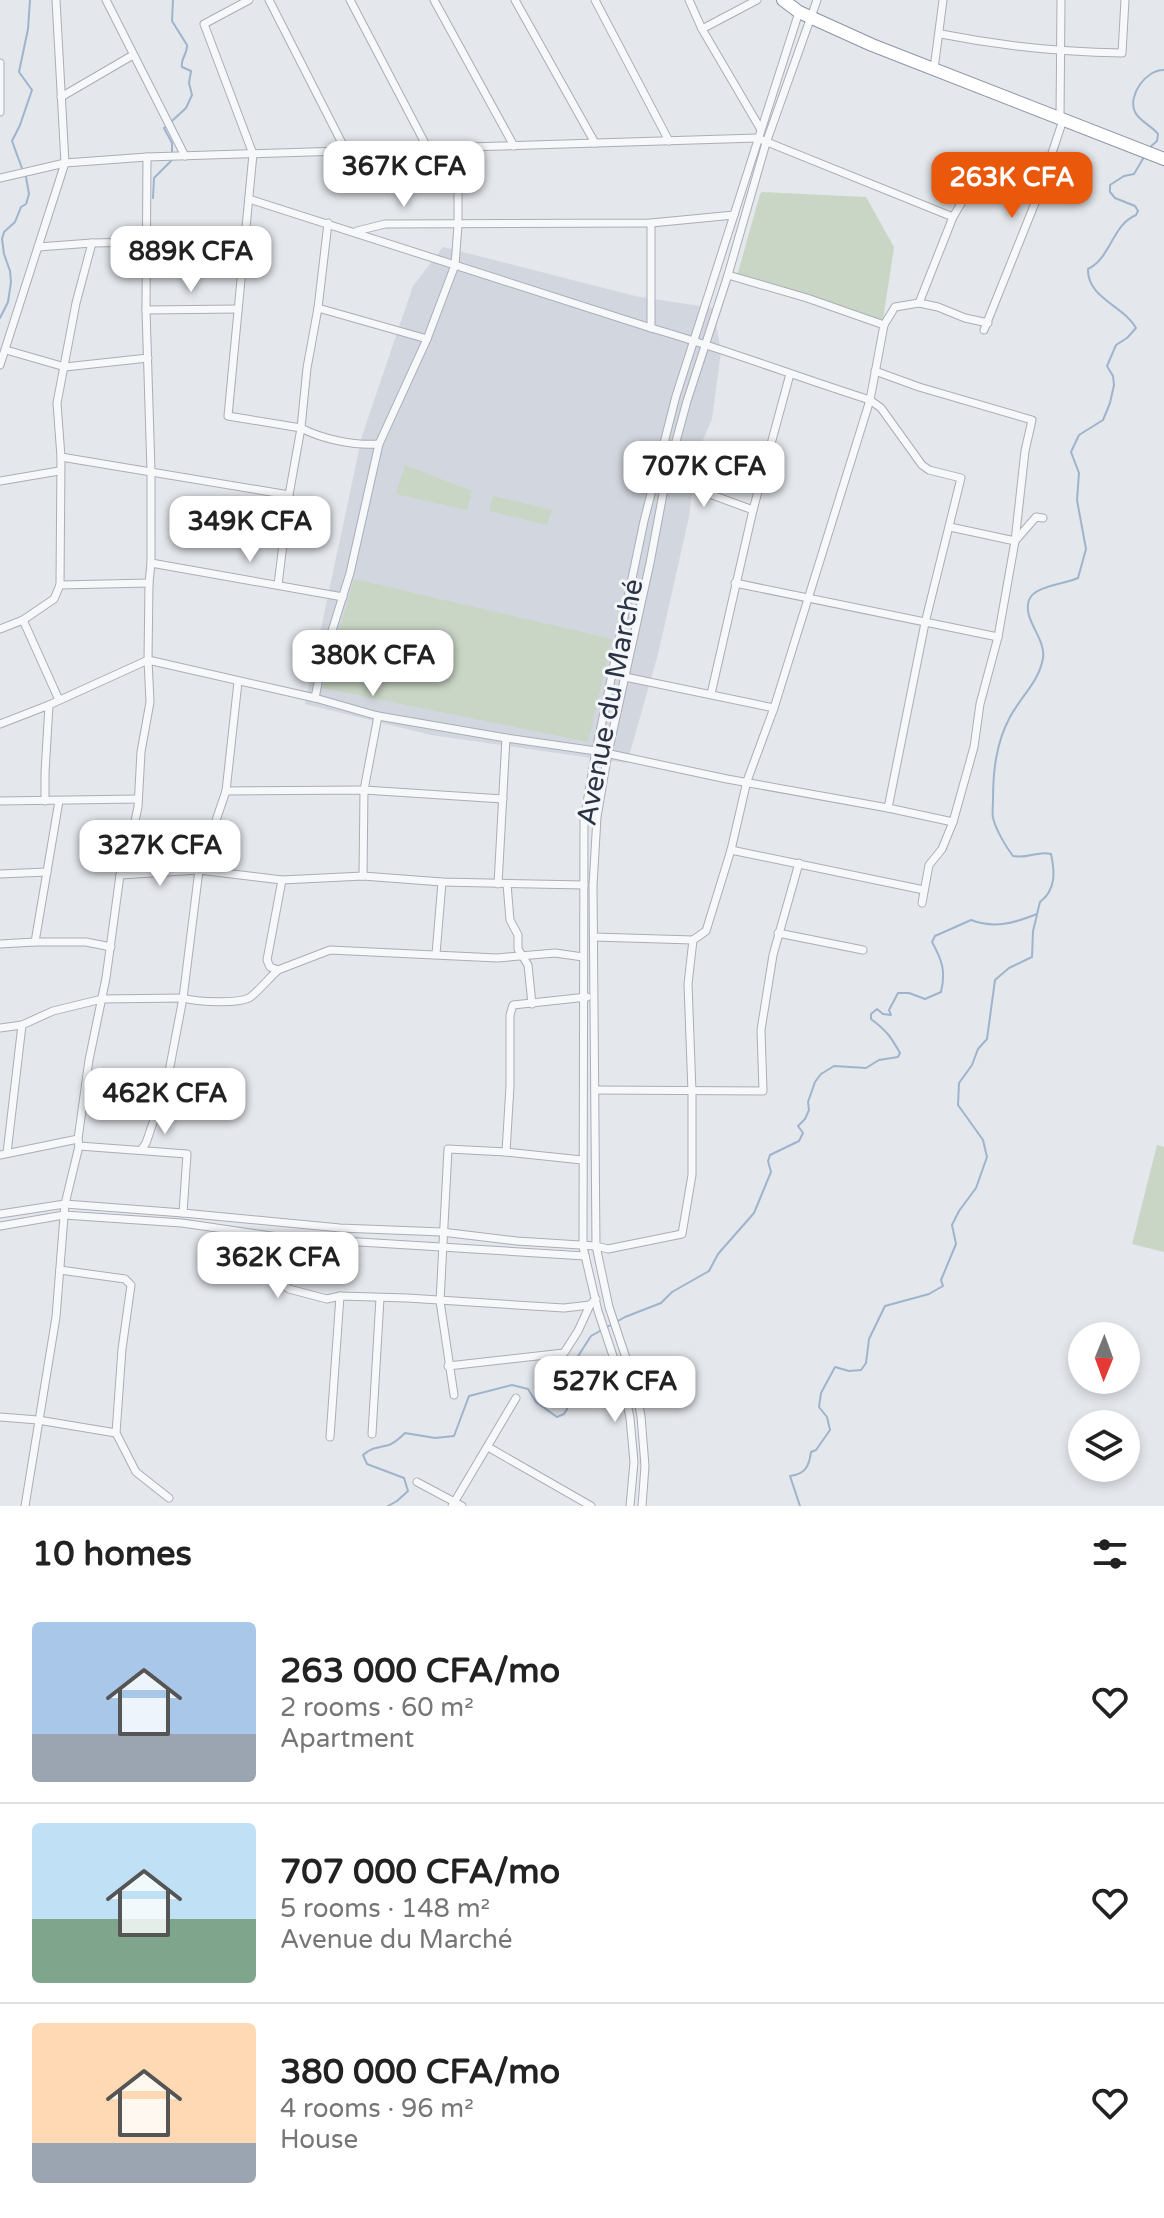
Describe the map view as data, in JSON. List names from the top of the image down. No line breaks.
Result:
{"streets":{"street":["Avenue du Marché"]},"north":"bottom","page":{"price":["367K CFA","263K CFA","889K CFA","707K CFA","349K CFA","380K CFA","327K CFA","462K CFA","362K CFA","527K CFA"],"heading":"10 homes","list":[{"name":"263 000 CFA/mo","note":"2 rooms · 60 m² · Apartment"},{"name":"707 000 CFA/mo","note":"5 rooms · 148 m² · Avenue du Marché"},{"name":"380 000 CFA/mo","note":"4 rooms · 96 m² · House"}]}}
